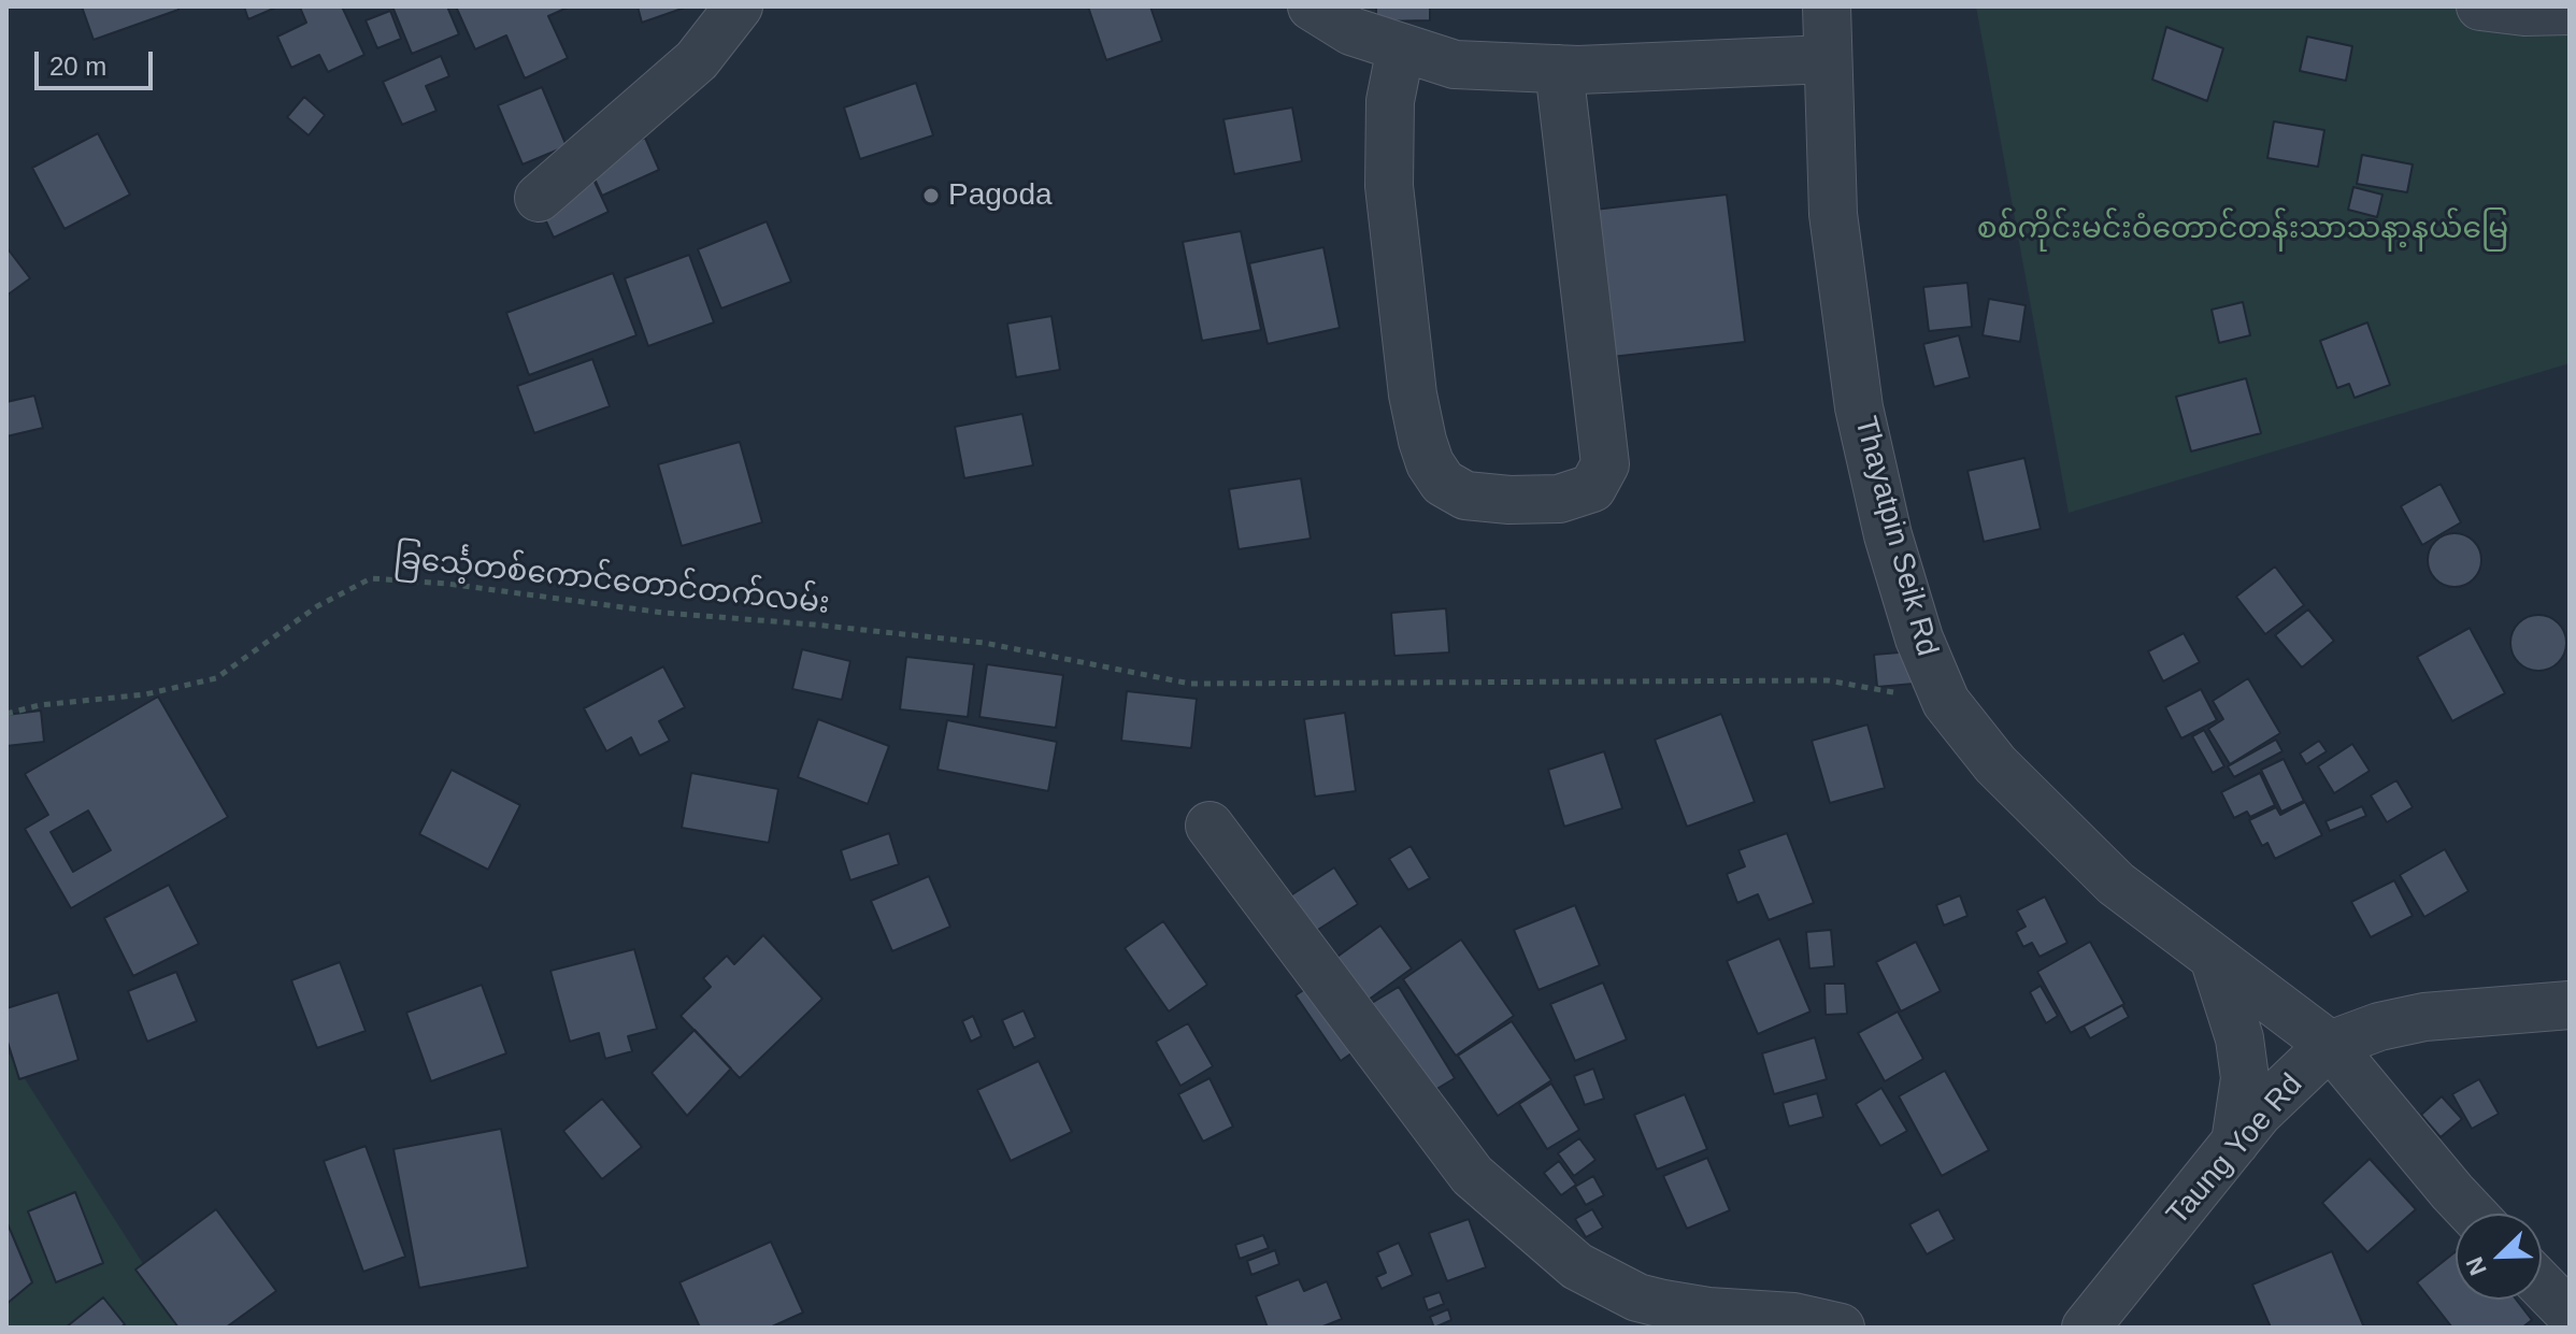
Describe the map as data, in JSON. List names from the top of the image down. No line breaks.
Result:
{"streets":{"street":["Thayatpin Seik Rd","Taung Yoe Rd"],"path":["ခြင်္သေ့တစ်ကောင်တောင်တက်လမ်း"]},"crossings":[["Thayatpin Seik Rd","ခြင်္သေ့တစ်ကောင်တောင်တက်လမ်း"],["Thayatpin Seik Rd","Taung Yoe Rd"]],"parks":["စစ်ကိုင်းမင်းဝံတောင်တန်းသာသနာ့နယ်မြေ"],"places":["Pagoda"],"scale_bar":"20 m","north":"bottom left"}
